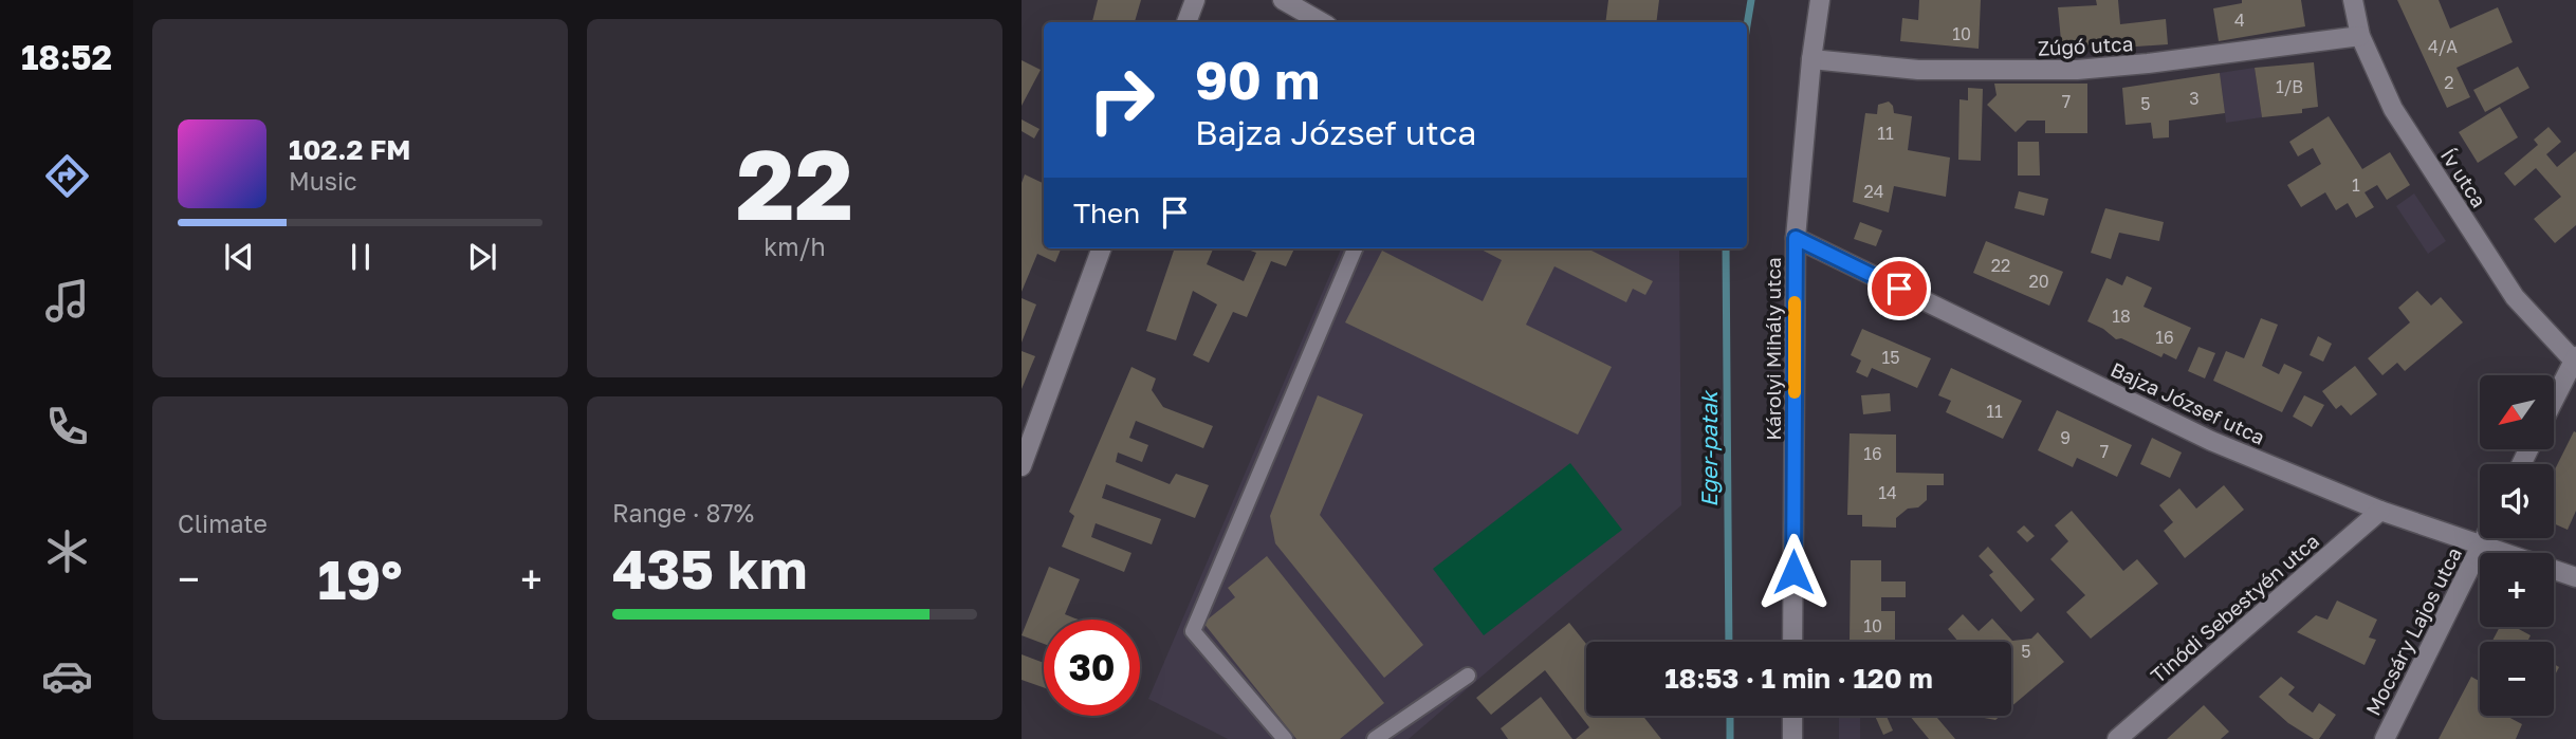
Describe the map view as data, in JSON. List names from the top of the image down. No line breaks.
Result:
{"streets":{"street":["Zúgó utca","Ív utca","Károlyi Mihály utca","Bajza József utca","Tinódi Sebestyén utca","Mocsáry Lajos utca"]},"crossings":[["Zúgó utca","Ív utca"],["Zúgó utca","Károlyi Mihály utca"],["Károlyi Mihály utca","Bajza József utca"],["Bajza József utca","Tinódi Sebestyén utca"],["Bajza József utca","Mocsáry Lajos utca"]],"water":["Eger-patak"],"house_numbers":["4","10","4/A","2","1/B","3","7","5","11","1","24","22","20","18","16","15","11","9","7","16","14","10","5"],"north":"bottom left","page":{"tabs":"18:52","tile":[["22","km/h"],"Climate",["Range · 87%","435 km"]],"turn":["90 m","Bajza József utca"],"song":["102.2 FM","Music"],"then":"Then","map_buttons":["+","−"],"heat":["−","19°","+"],"limit":"30","trip":"18:53 · 1 min · 120 m"}}
